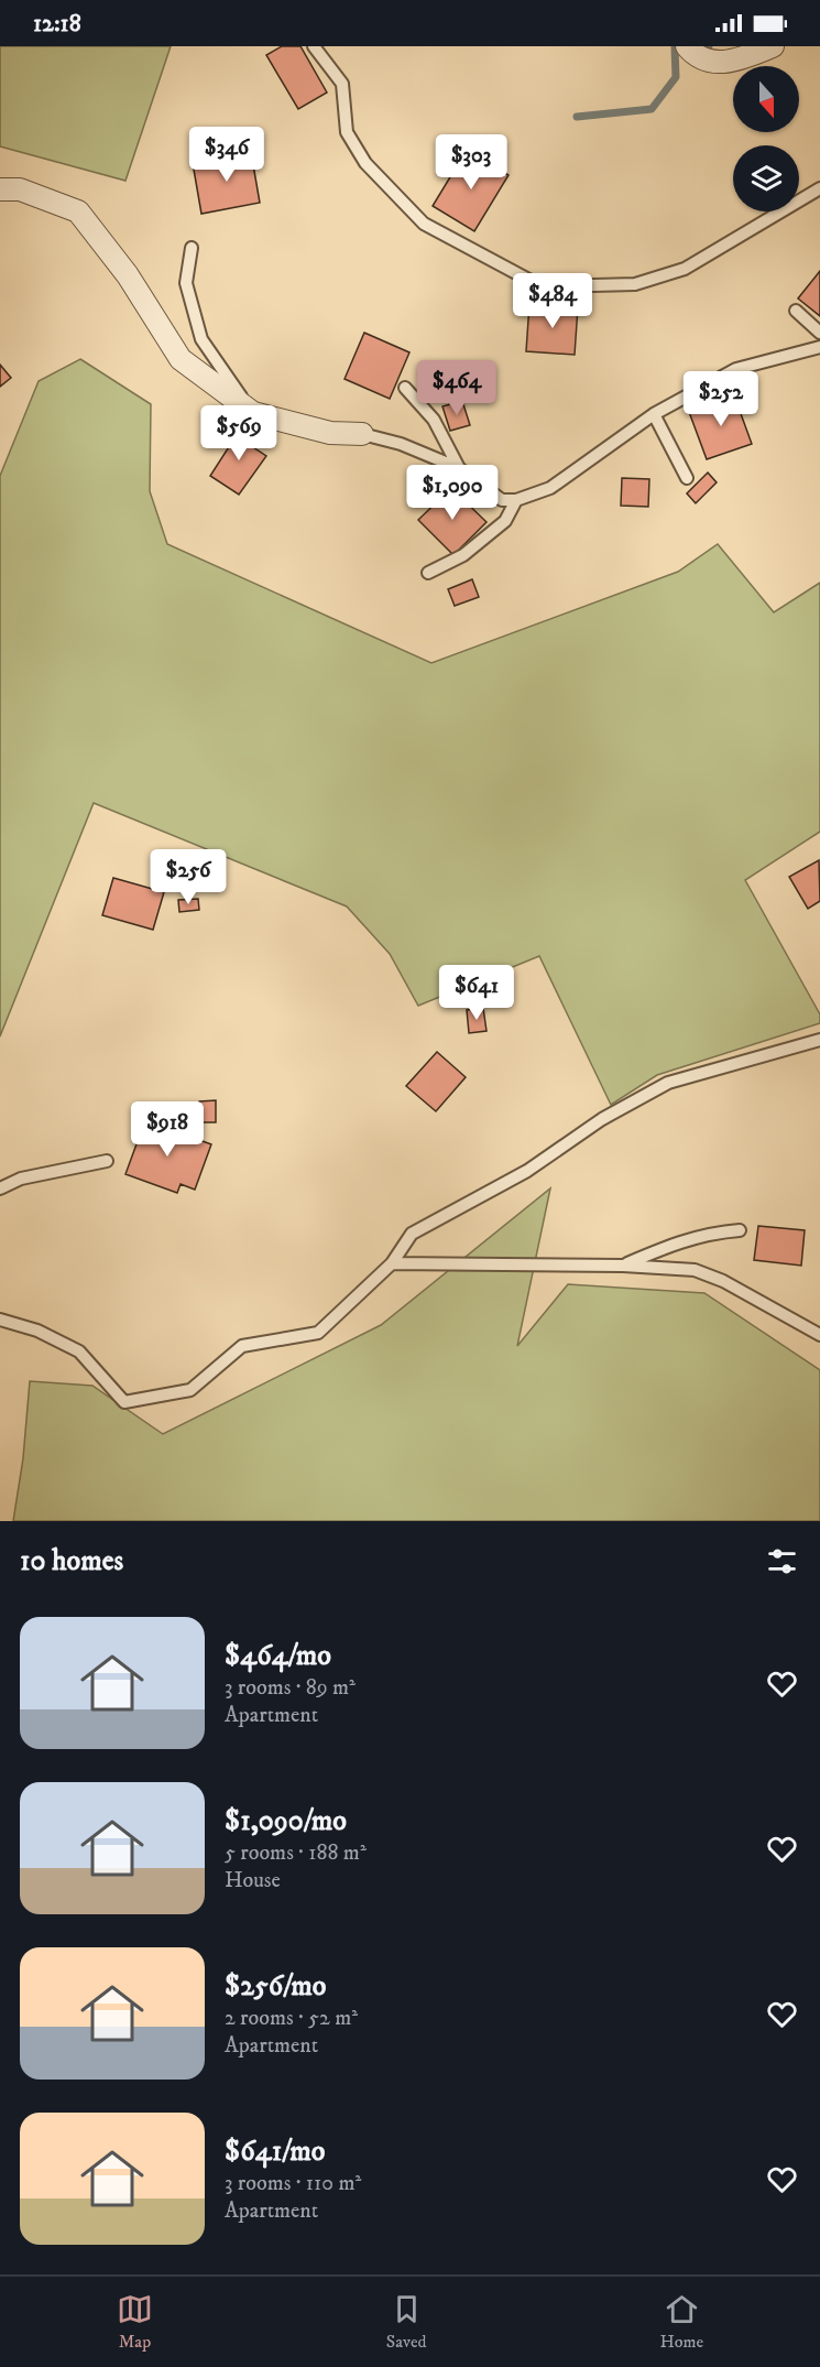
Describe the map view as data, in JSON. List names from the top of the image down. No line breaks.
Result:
{"north":"bottom","page":{"status":"12:18","price":["$346","$303","$484","$464","$252","$569","$1,090","$256","$641","$918"],"heading":"10 homes","list":[{"name":"$464/mo","note":"3 rooms · 89 m² · Apartment"},{"name":"$1,090/mo","note":"5 rooms · 188 m² · House"},{"name":"$256/mo","note":"2 rooms · 52 m² · Apartment"},{"name":"$641/mo","note":"3 rooms · 110 m² · Apartment"}],"tabs":["Map","Saved","Home"]}}
